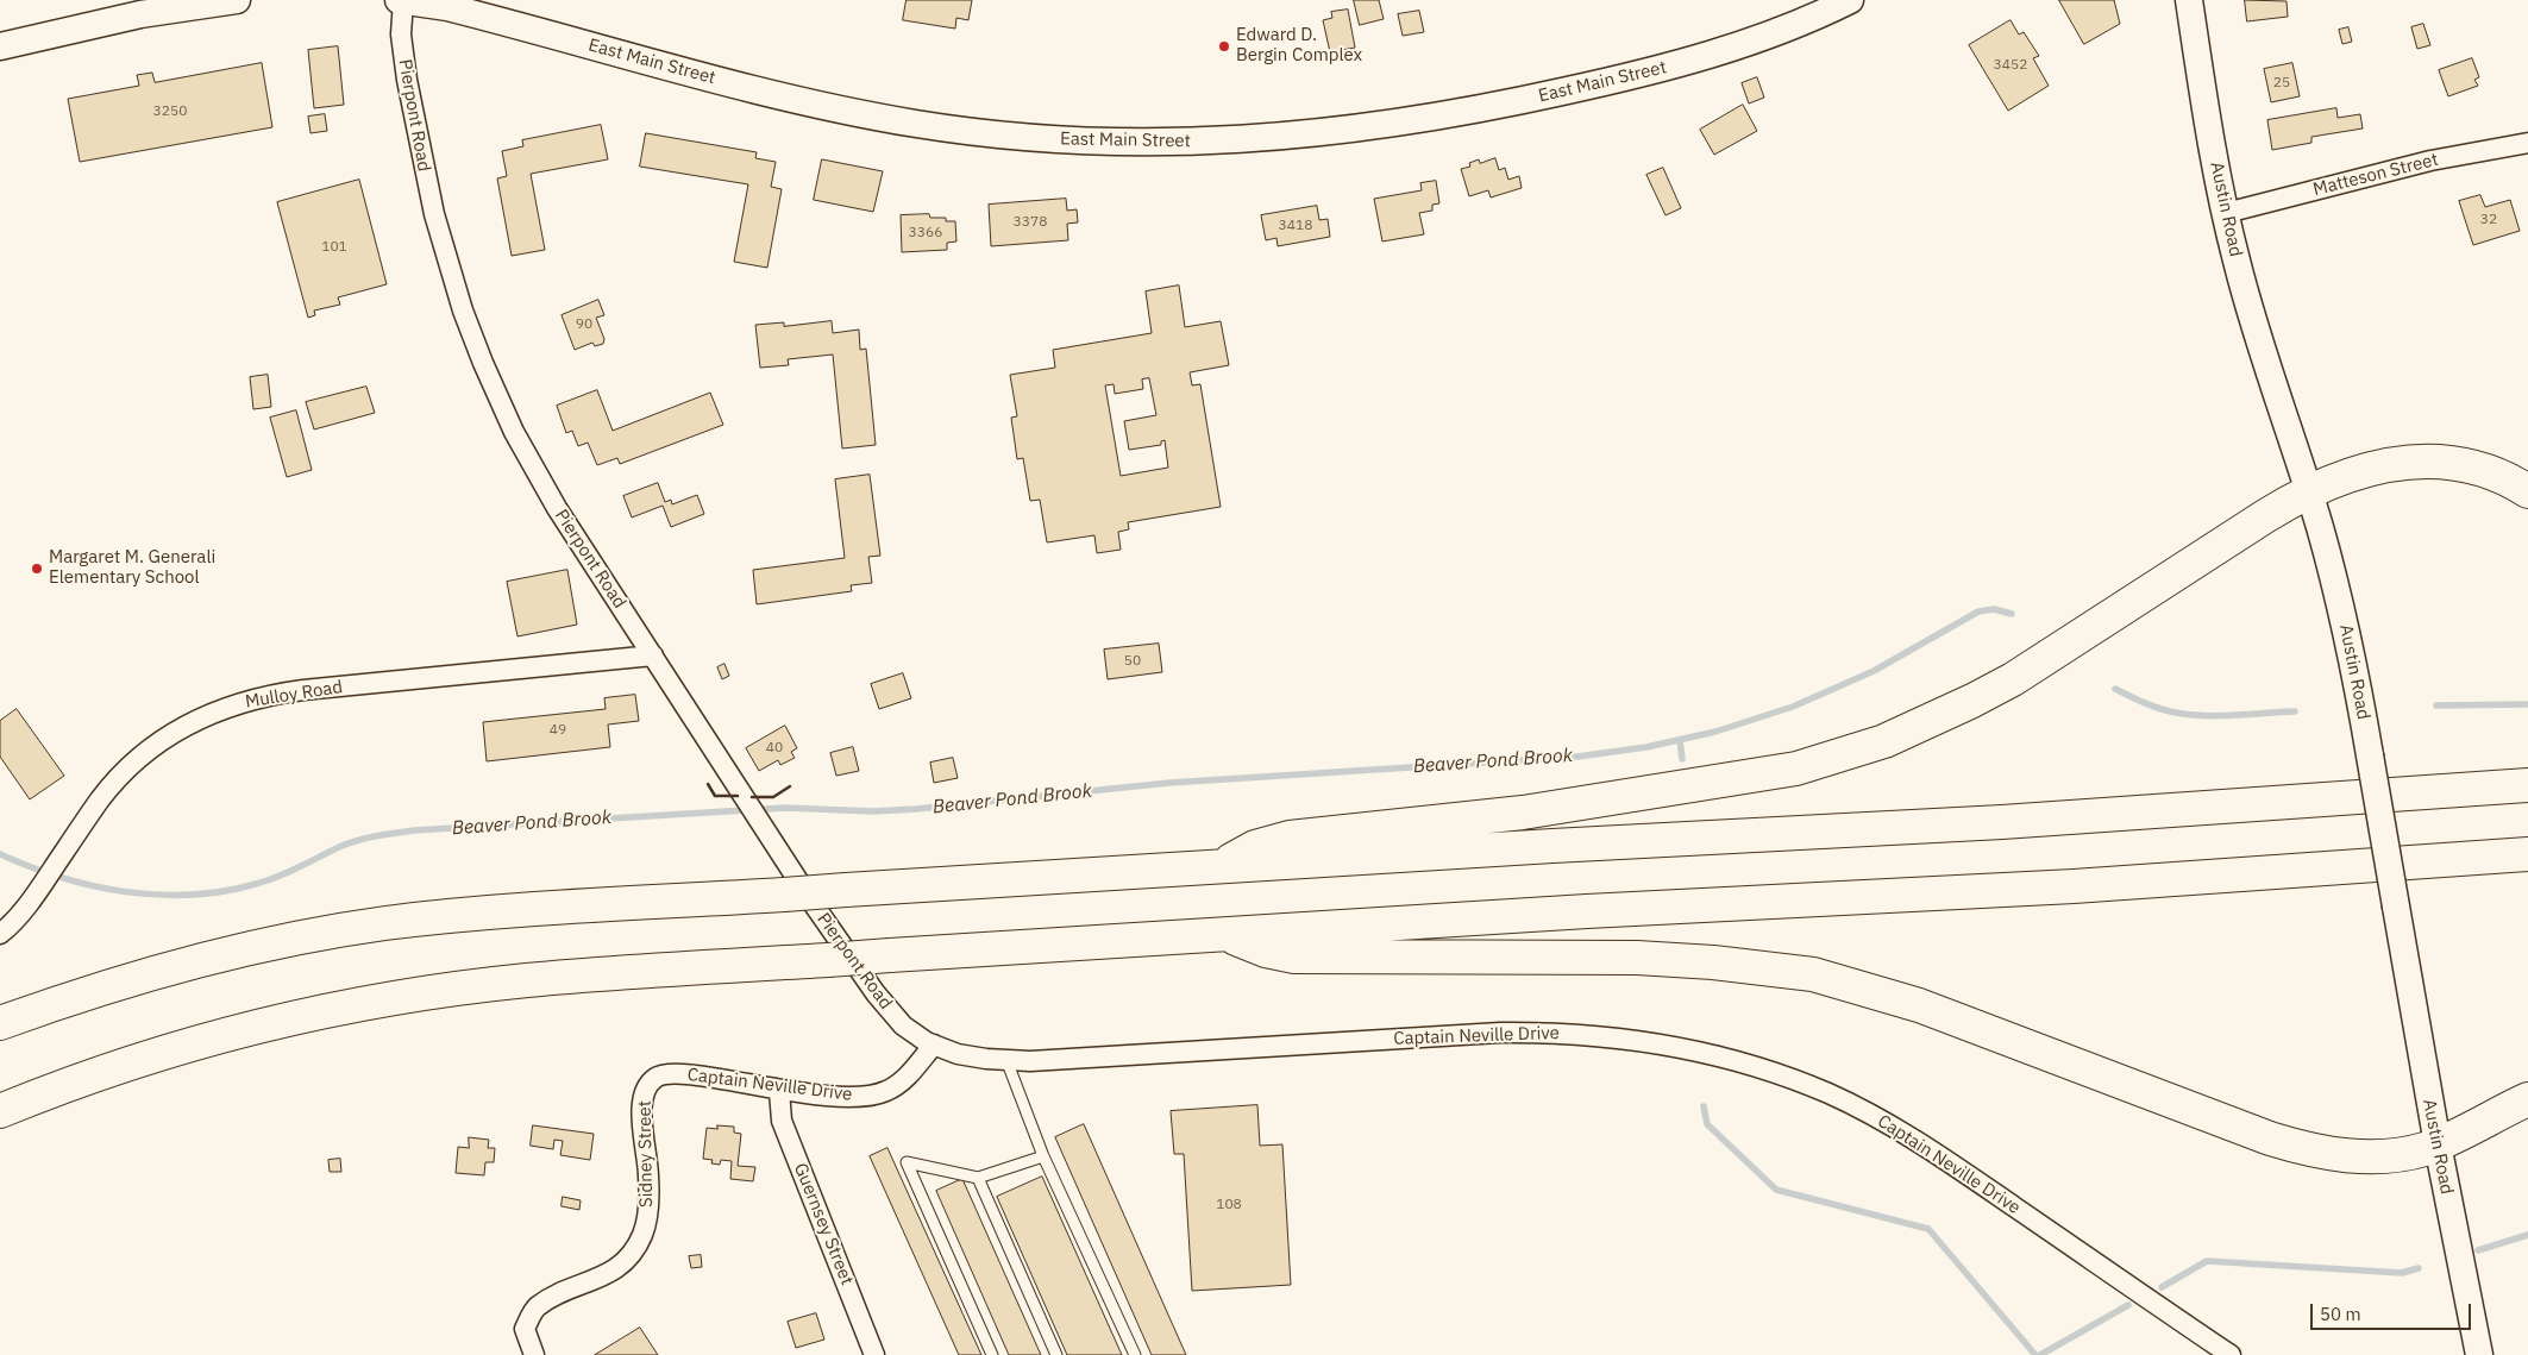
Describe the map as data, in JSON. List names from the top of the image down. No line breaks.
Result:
{"streets":{"main road":["East Main Street","Austin Road"],"street":["Pierpont Road","Matteson Street","Mulloy Road","Captain Neville Drive","Sidney Street","Guernsey Street"]},"crossings":[["East Main Street","Pierpont Road"],["Pierpont Road","Mulloy Road"],["Pierpont Road","Captain Neville Drive"],["Matteson Street","Austin Road"],["Captain Neville Drive","Sidney Street"],["Captain Neville Drive","Guernsey Street"]],"water":["Beaver Pond Brook"],"places":["Edward D. Bergin Complex","Margaret M. Generali Elementary School"],"house_numbers":["3452","25","3250","32","3378","3418","3366","101","90","50","49","40","108"],"scale_bar":"50 m"}
